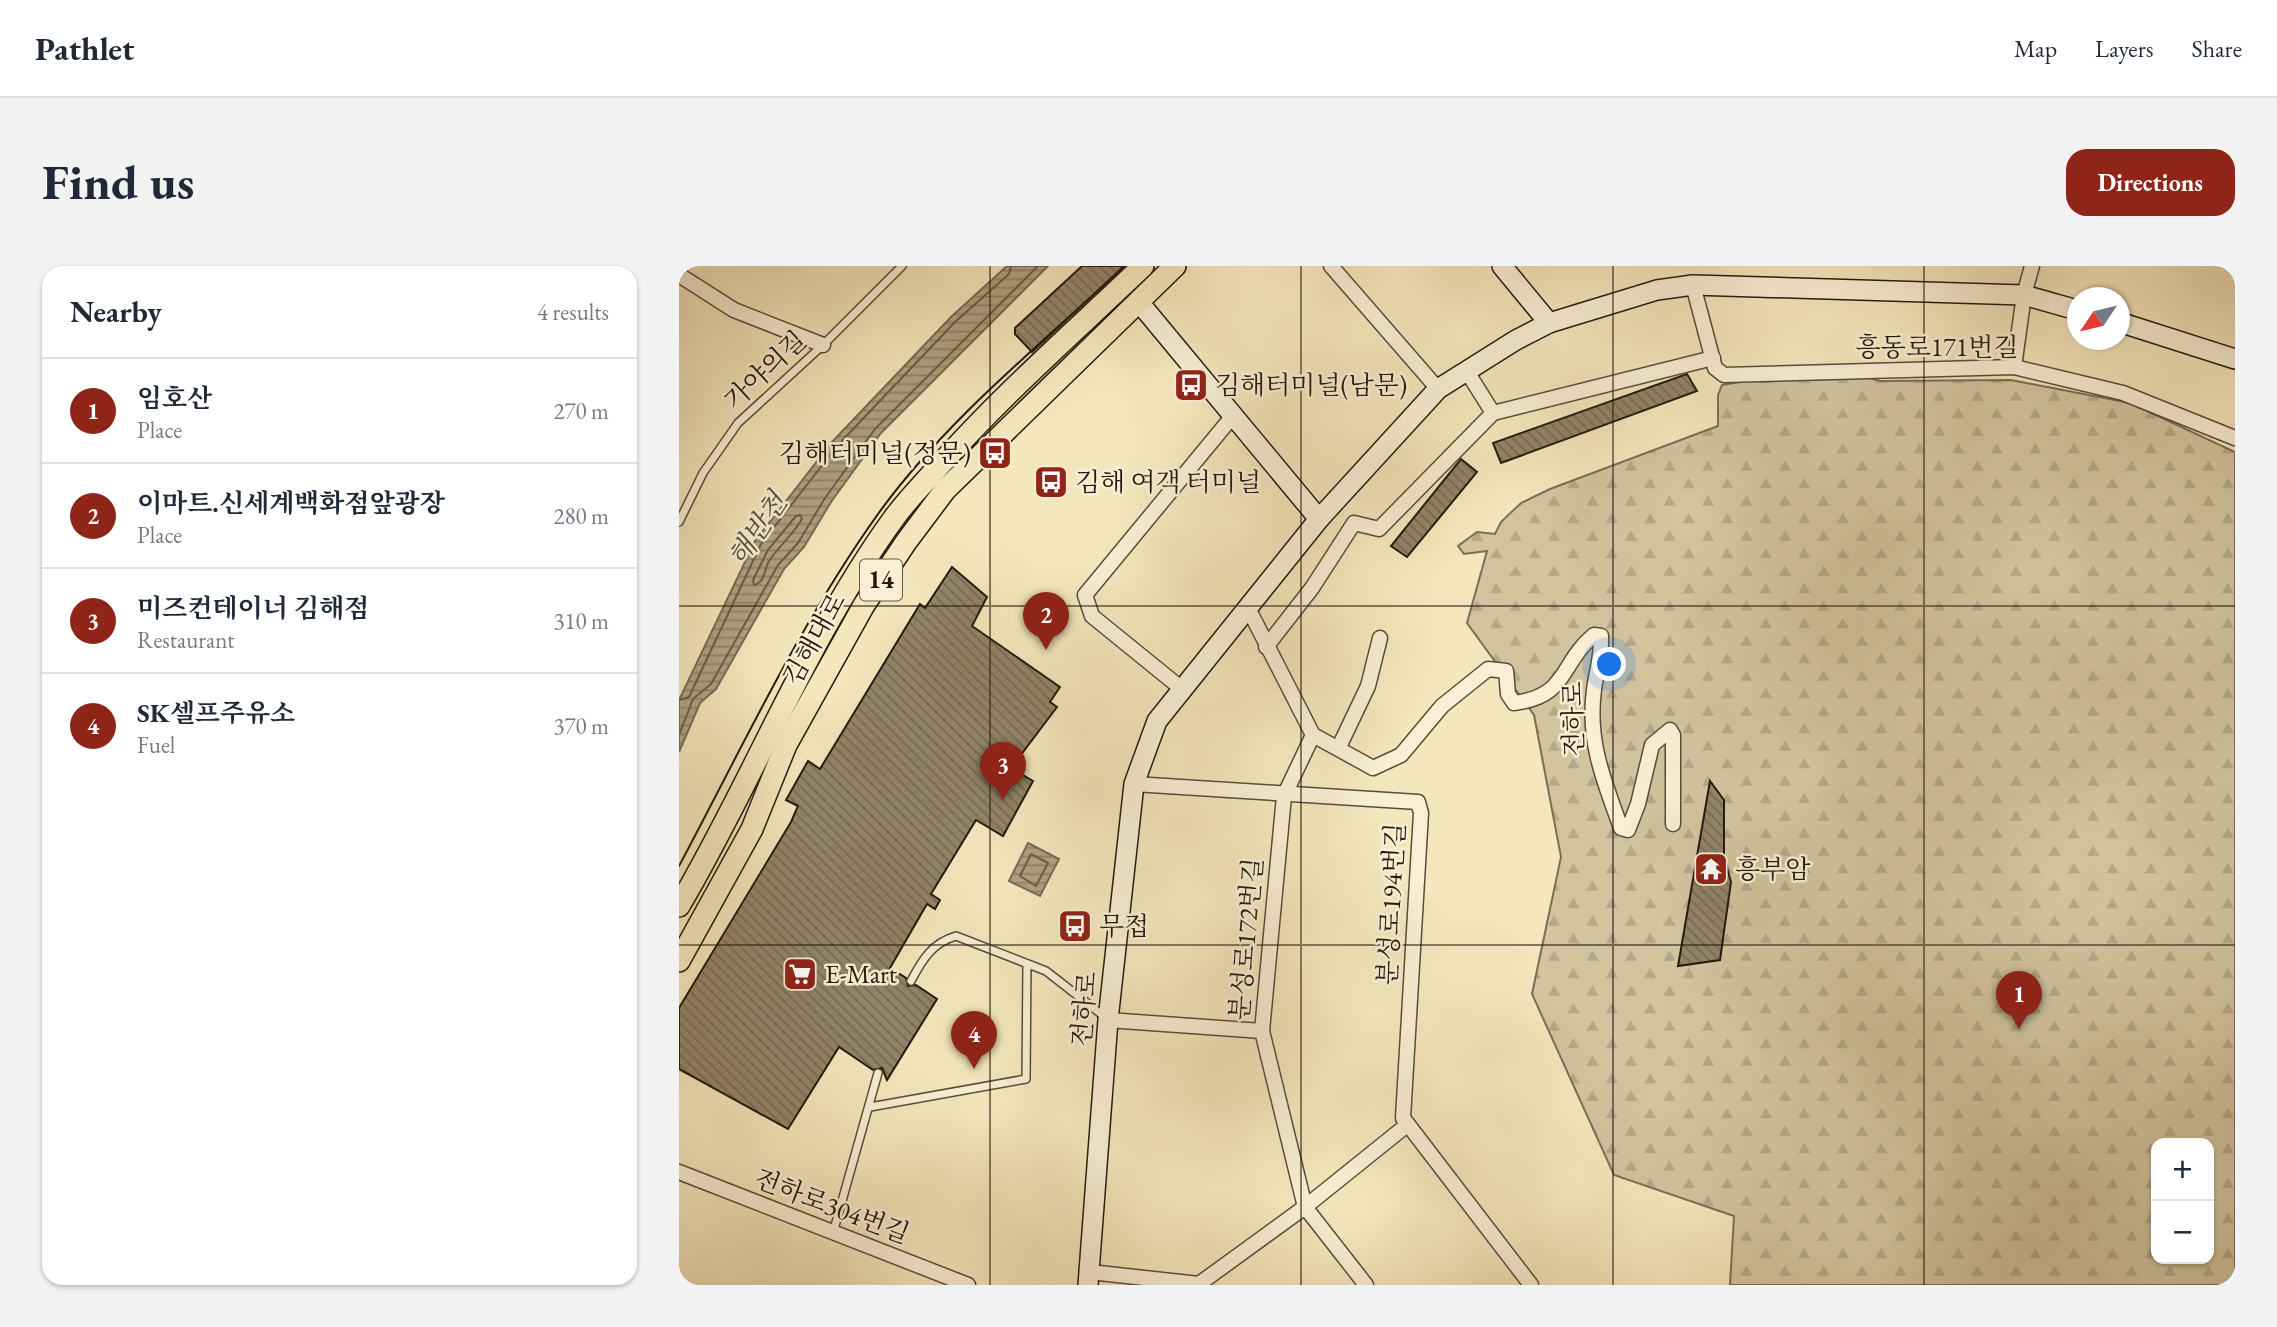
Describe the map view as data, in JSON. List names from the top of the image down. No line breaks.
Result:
{"streets":{"main road":["14","김해대로","전하로"],"street":["흥동로171번길","분성로194번길","분성로172번길","전하로304번길"],"lane":["가야의길"]},"crossings":[["전하로","분성로194번길"],["분성로194번길","분성로172번길"]],"water":["해반천"],"places":{"bus stop":["김해터미널(남문)","김해터미널(정문)","김해 여객 터미널","무접"],"temple":["흥부암"],"supermarket":["E-Mart"]},"north":"bottom left","page":{"header":"Pathlet","nav":["Map","Layers","Share"],"buttons":"Directions","title":"Find us","heading":["Nearby","4 results"],"list":[{"mark":"1","name":"임호산","note":"Place","value":"270 m"},{"mark":"2","name":"이마트.신세계백화점앞광장","note":"Place","value":"280 m"},{"mark":"3","name":"미즈컨테이너 김해점","note":"Restaurant","value":"310 m"},{"mark":"4","name":"SK셀프주유소","note":"Fuel","value":"370 m"}],"pins":["2","3","1","4"],"map_buttons":["+","−"]}}
